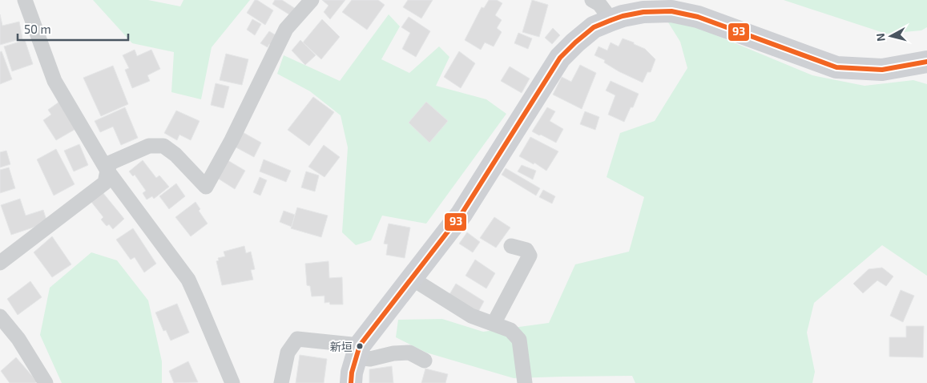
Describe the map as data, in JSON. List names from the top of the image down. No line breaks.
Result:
{"places":["新垣"],"lines":["transit line 93"],"scale_bar":"50 m","north":"left"}
